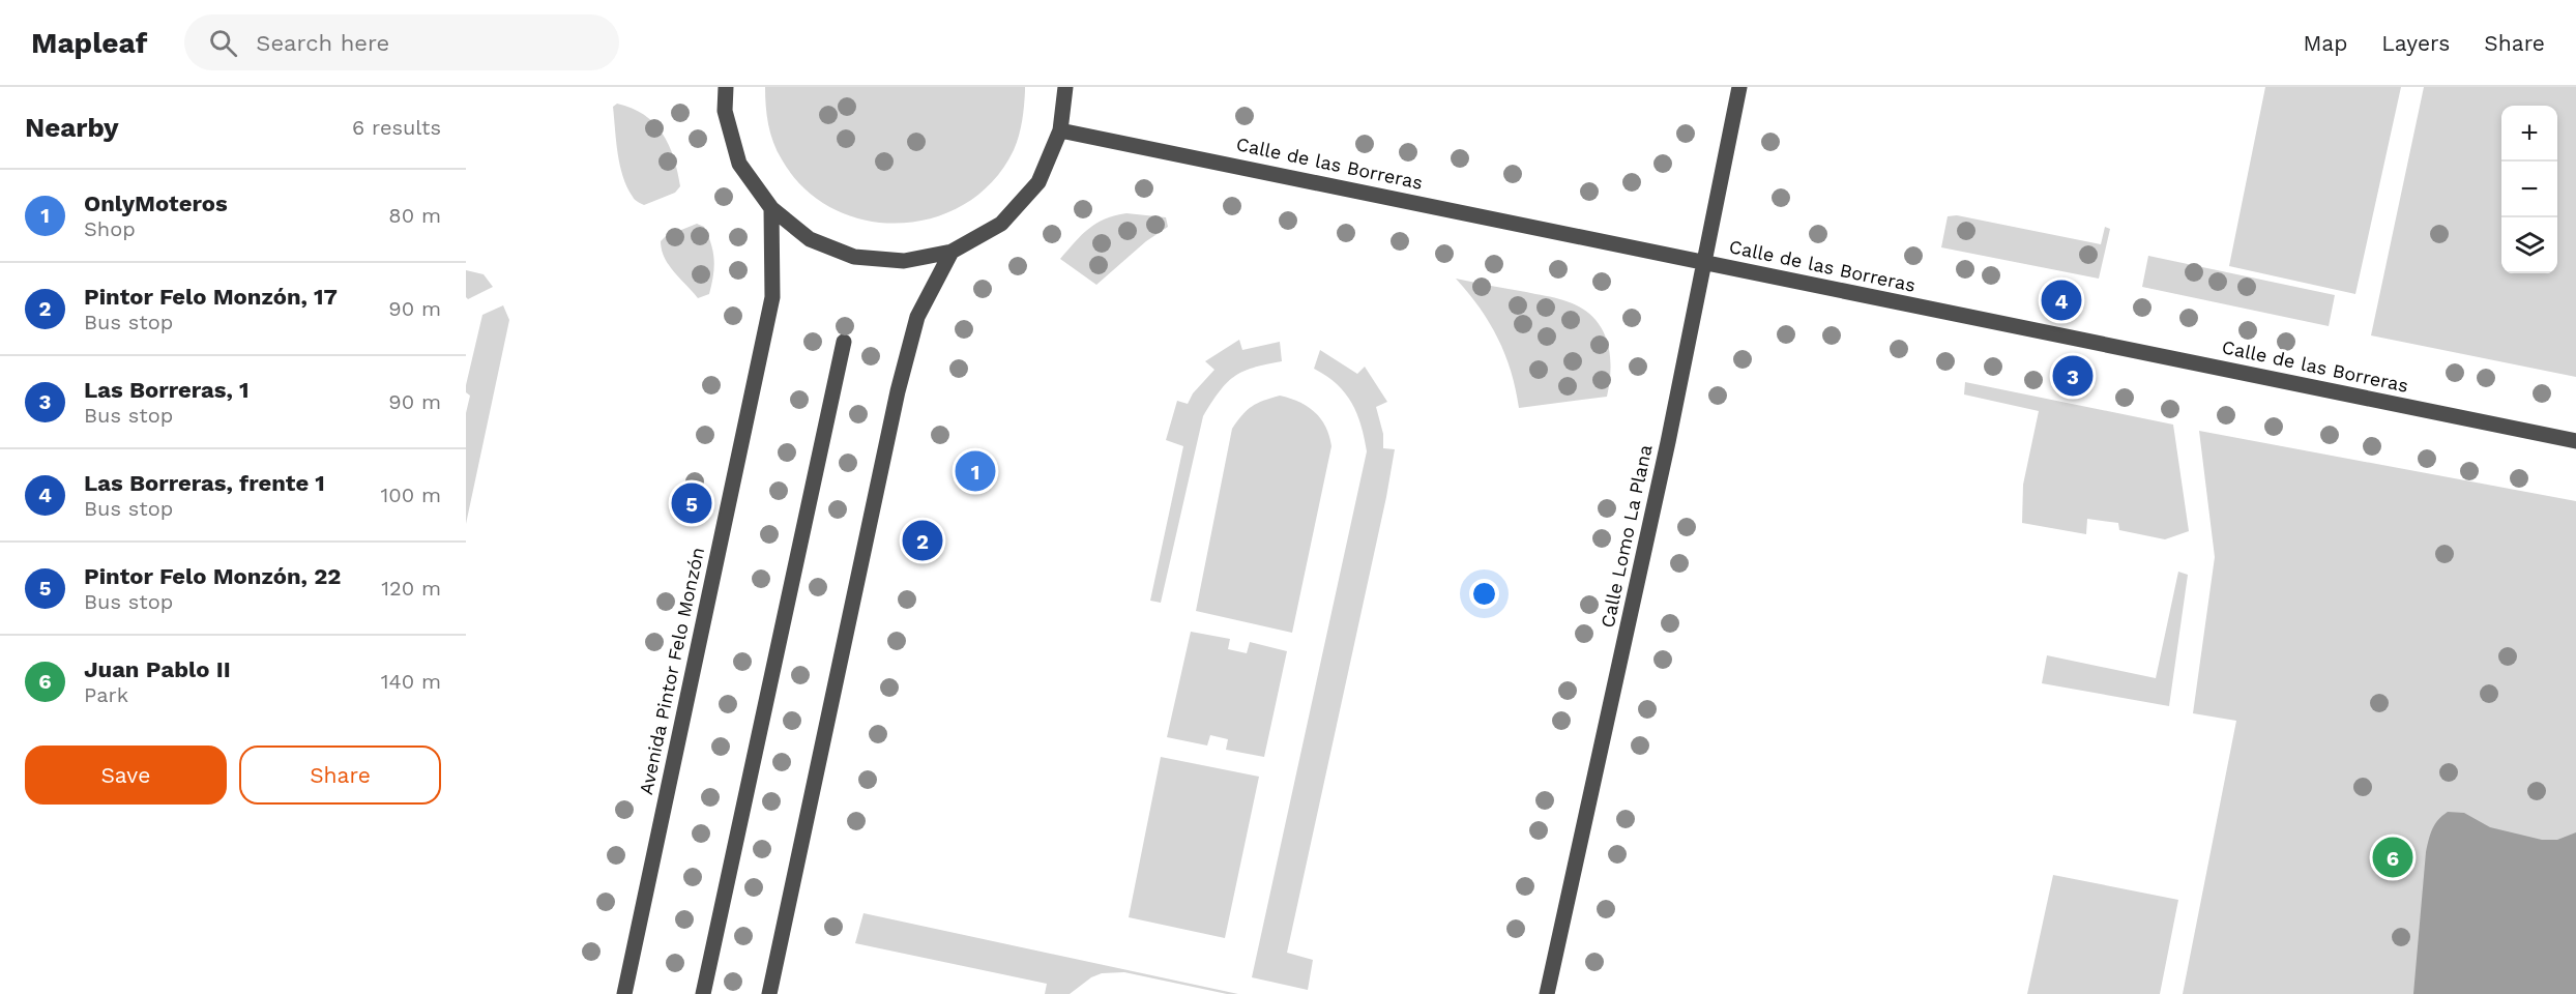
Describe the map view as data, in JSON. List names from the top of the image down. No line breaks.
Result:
{"streets":{"street":["Calle de las Borreras","Calle Lomo La Plana","Avenida Pintor Felo Monzón"]},"crossings":[["Calle de las Borreras","Calle Lomo La Plana"]],"page":{"header":"Mapleaf","search":"Search here","nav":["Map","Layers","Share"],"heading":["Nearby","6 results"],"map_buttons":["+","−"],"list":[{"mark":"1","name":"OnlyMoteros","note":"Shop","value":"80 m"},{"mark":"2","name":"Pintor Felo Monzón, 17","note":"Bus stop","value":"90 m"},{"mark":"3","name":"Las Borreras, 1","note":"Bus stop","value":"90 m"},{"mark":"4","name":"Las Borreras, frente 1","note":"Bus stop","value":"100 m"},{"mark":"5","name":"Pintor Felo Monzón, 22","note":"Bus stop","value":"120 m"},{"mark":"6","name":"Juan Pablo II","note":"Park","value":"140 m"}],"pins":["4","3","1","5","2","6"],"buttons":["Save","Share"]}}
